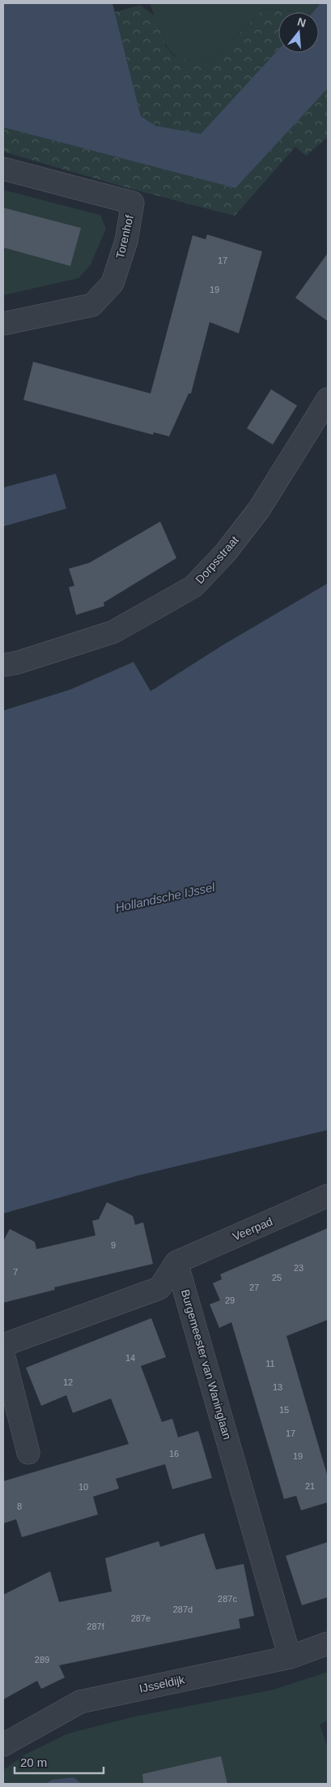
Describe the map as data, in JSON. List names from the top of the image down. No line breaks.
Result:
{"streets":{"street":["Torenhof","Dorpsstraat","Veerpad","Burgemeester van Waninglaan","IJsseldijk"]},"crossings":[["Veerpad","Burgemeester van Waninglaan"],["Burgemeester van Waninglaan","IJsseldijk"]],"water":["Hollandsche IJssel"],"house_numbers":["17","19","9","23","7","25","27","29","14","11","12","13","15","17","16","19","21","10","8","287c","287d","287e","287f","289"],"scale_bar":"20 m","north":"top"}
